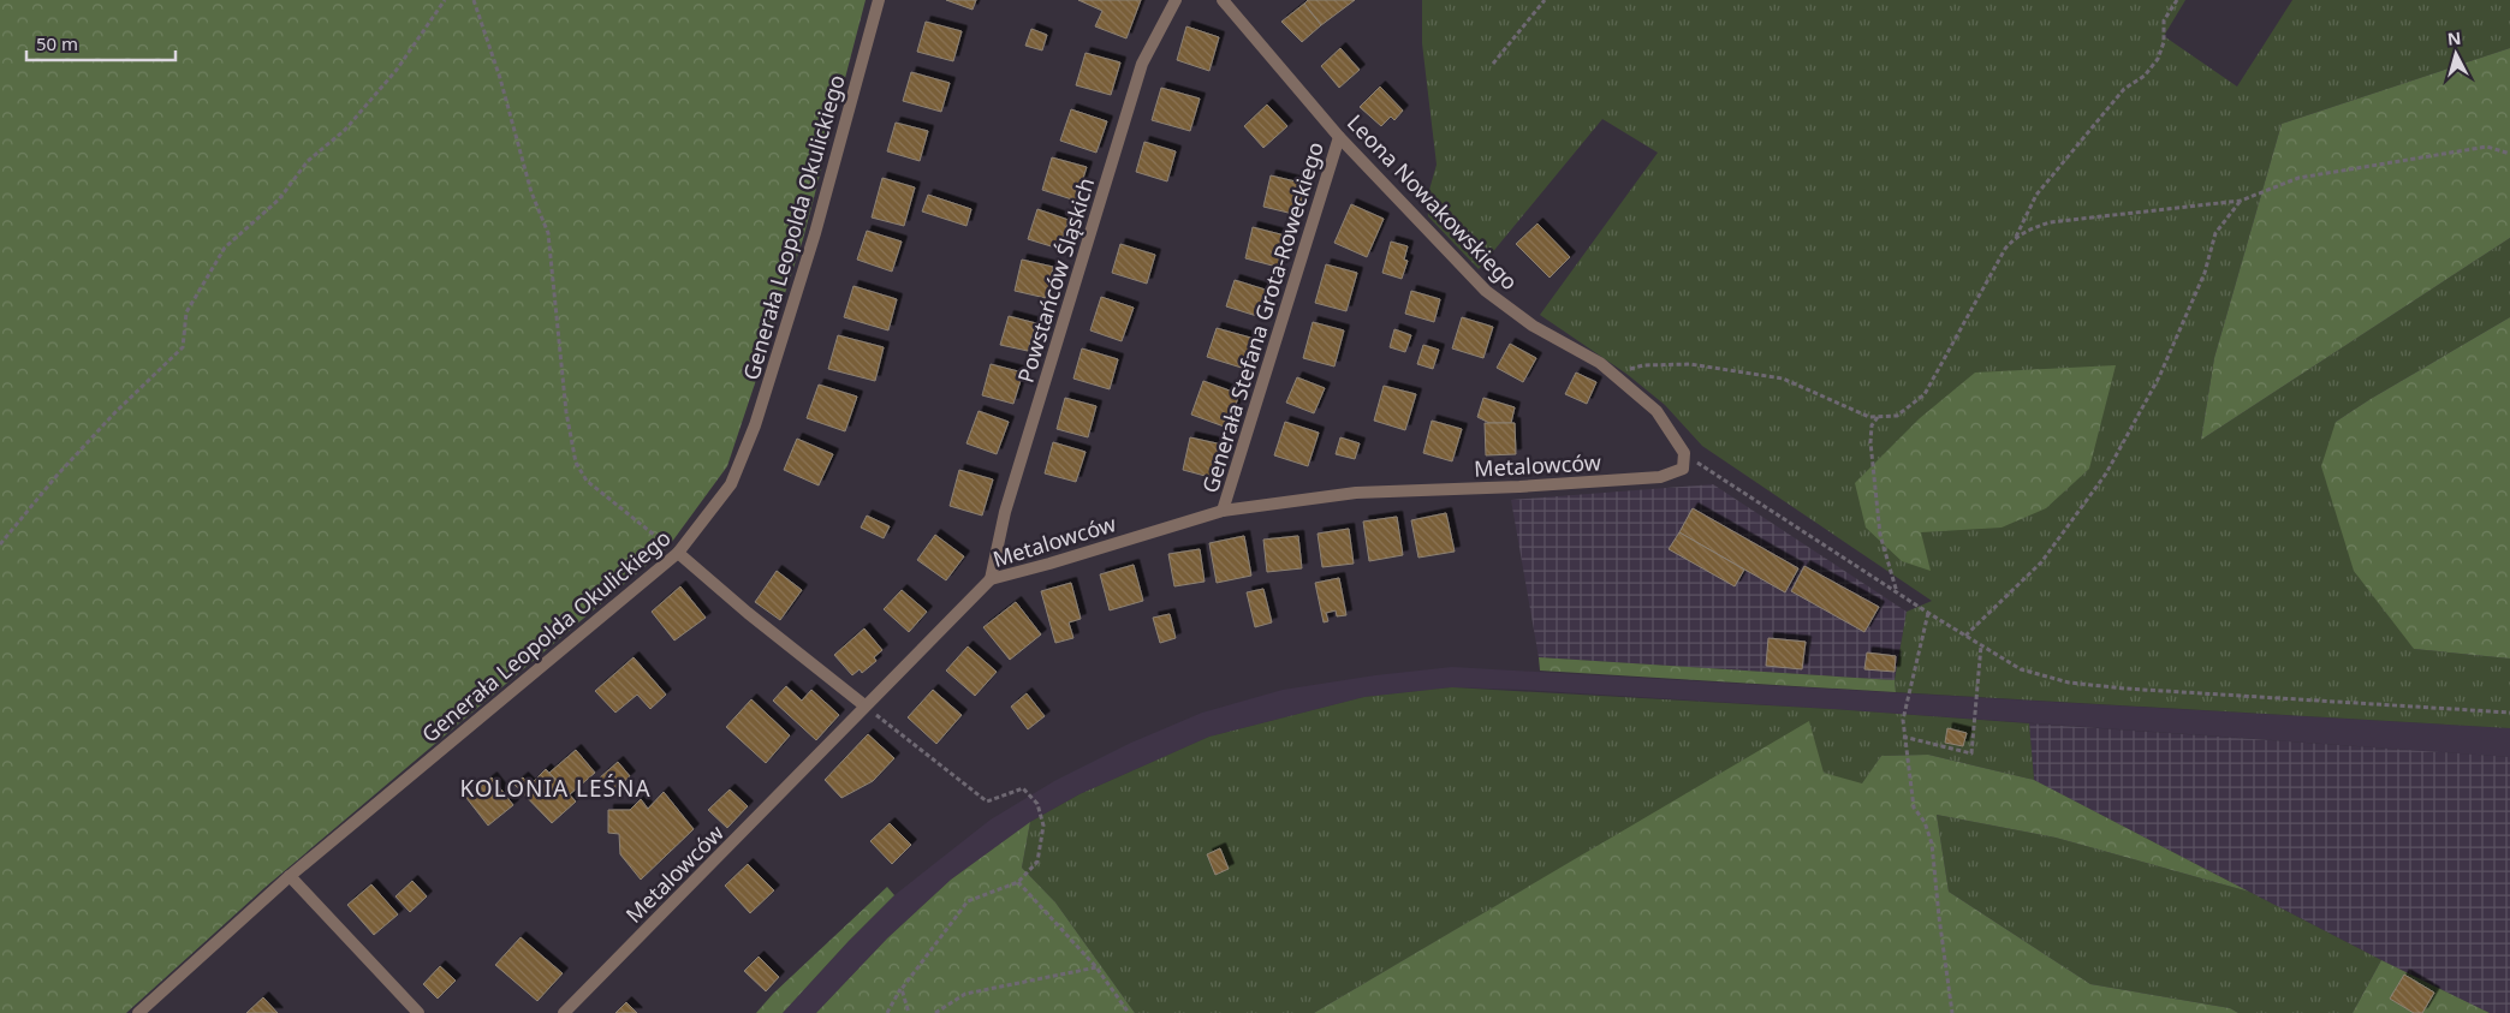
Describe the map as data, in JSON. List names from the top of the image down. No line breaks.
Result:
{"streets":{"street":["Leona Nowakowskiego","Generała Leopolda Okulickiego","Powstańców Śląskich","Generała Stefana Grota-Roweckiego","Metalowców"]},"crossings":[["Leona Nowakowskiego","Generała Stefana Grota-Roweckiego"],["Leona Nowakowskiego","Metalowców"],["Powstańców Śląskich","Metalowców"],["Generała Stefana Grota-Roweckiego","Metalowców"]],"districts":["KOLONIA LEŚNA"],"scale_bar":"50 m","north":"top"}
